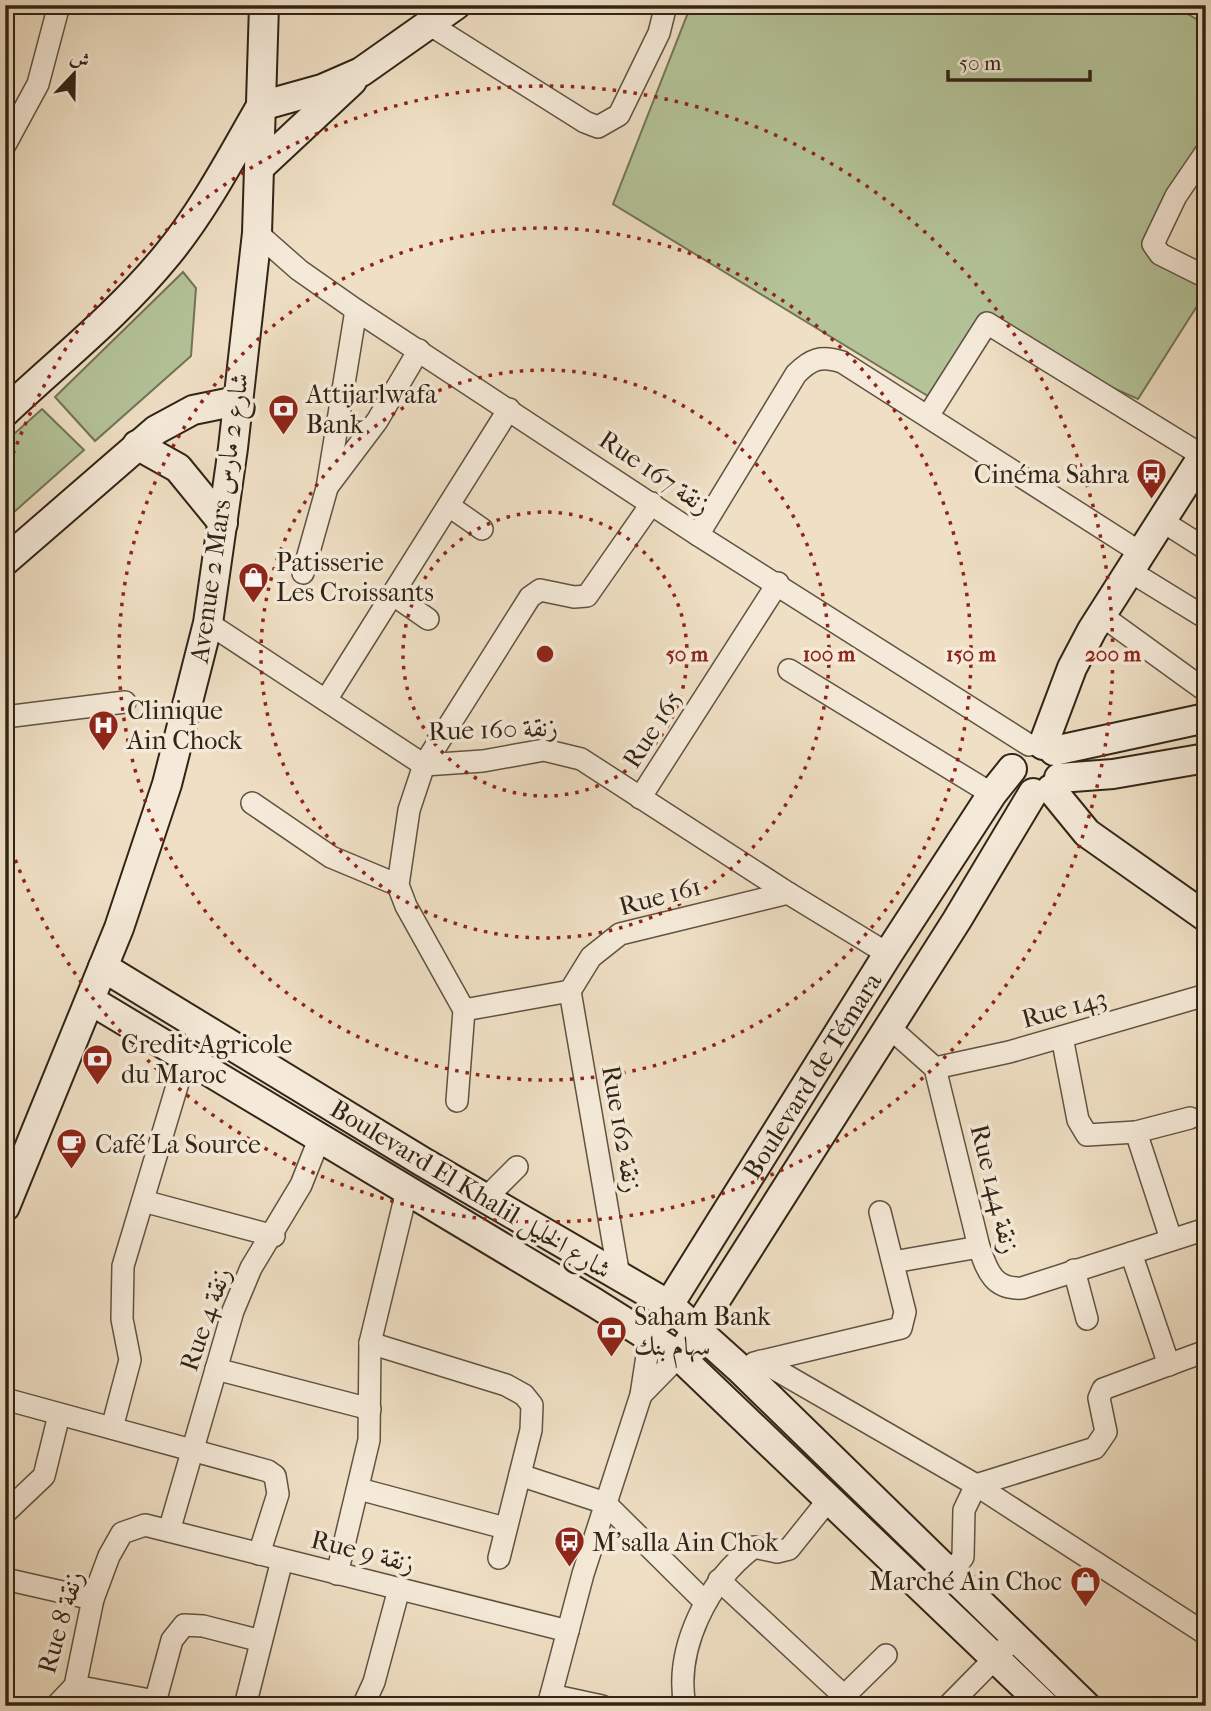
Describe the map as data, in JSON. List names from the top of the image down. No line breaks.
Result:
{"streets":{"street":["Rue 167 زنقة","Avenue 2 Mars شارع 2 مارس","Rue 160 زنقة","Rue 165","Rue 161","Rue 143","Boulevard de Témara","Rue 162 زنقة","Boulevard El Khalil شارع الخليل","Rue 144 زنقة","Rue 4 زنقة","Rue 9 زنقة","Rue 8 زنقة"]},"crossings":[["Rue 167 زنقة","Avenue 2 Mars شارع 2 مارس"],["Rue 167 زنقة","Rue 165"],["Rue 167 زنقة","Boulevard de Témara"],["Avenue 2 Mars شارع 2 مارس","Rue 160 زنقة"],["Avenue 2 Mars شارع 2 مارس","Boulevard El Khalil شارع الخليل"],["Rue 160 زنقة","Rue 165"],["Rue 160 زنقة","Rue 161"],["Rue 160 زنقة","Boulevard de Témara"],["Rue 161","Rue 162 زنقة"],["Rue 143","Rue 144 زنقة"],["Boulevard de Témara","Boulevard El Khalil شارع الخليل"],["Boulevard de Témara","Rue 9 زنقة"],["Rue 162 زنقة","Boulevard El Khalil شارع الخليل"],["Boulevard El Khalil شارع الخليل","Rue 4 زنقة"],["Rue 4 زنقة","Rue 9 زنقة"],["Rue 9 زنقة","Rue 8 زنقة"]],"places":{"bank":["Attijarlwafa Bank","Credit Agricole du Maroc","Saham Bank سهام بنك"],"bus stop":["Cinéma Sahra","M'salla Ain Chok"],"shop":["Patisserie Les Croissants","Marché Ain Choc"],"hospital":["Clinique Ain Chock"],"cafe":["Café La Source"]},"scale_bar":"50 m","north":"top","rings":["50 m","100 m","150 m","200 m"]}
